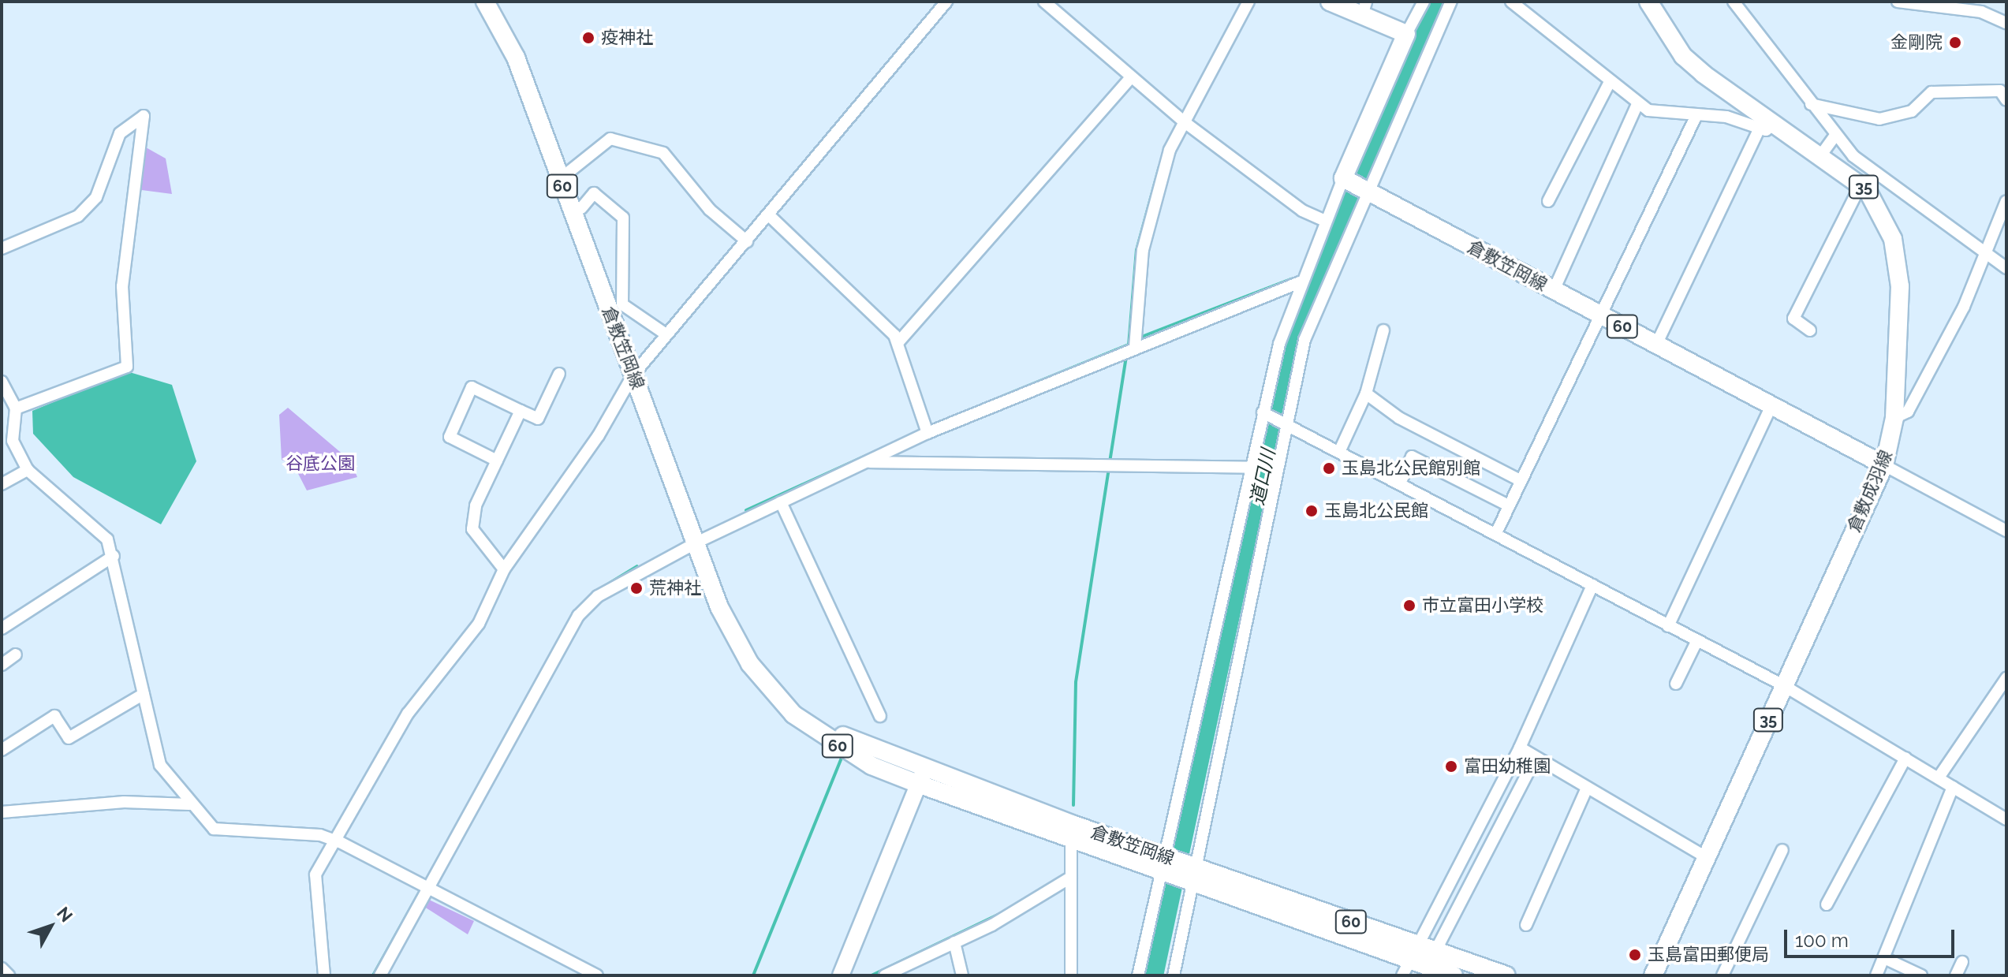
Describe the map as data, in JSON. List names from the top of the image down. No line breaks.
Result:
{"streets":{"main road":["60","35","倉敷笠岡線","倉敷成羽線"]},"crossings":[["倉敷笠岡線","倉敷成羽線"]],"water":["道口川"],"parks":["谷底公園"],"places":["疫神社","金剛院","玉島北公民館別館","玉島北公民館","荒神社","市立富田小学校","富田幼稚園","玉島富田郵便局"],"scale_bar":"100 m","north":"top right"}
